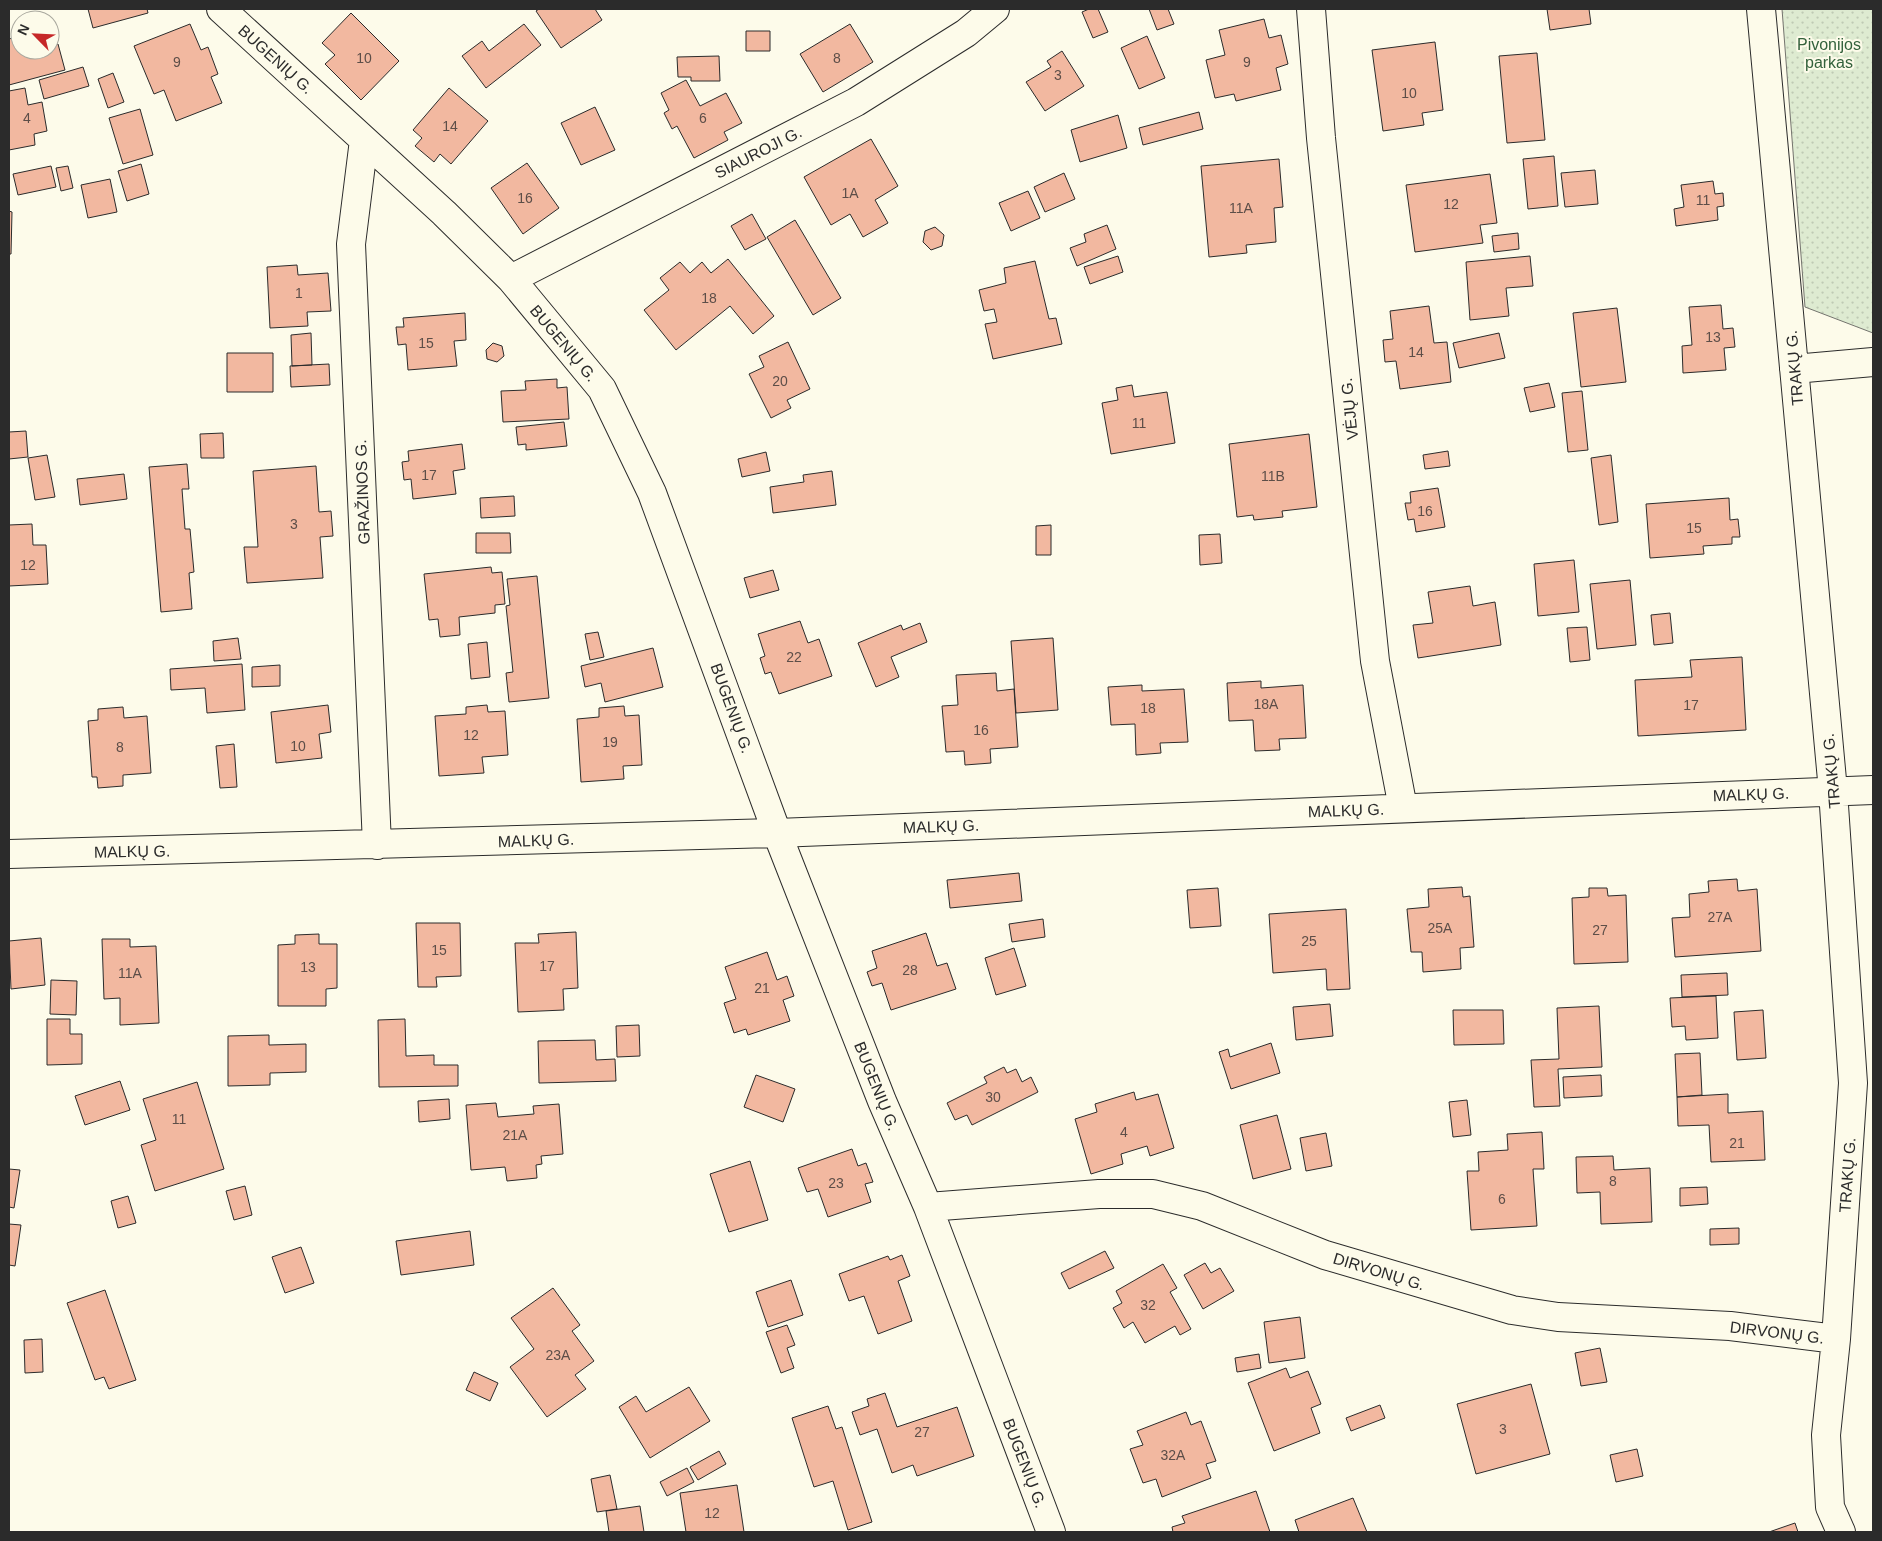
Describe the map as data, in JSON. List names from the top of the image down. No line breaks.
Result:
{"streets":{"street":["BUGENIŲ G.","SIAUROJI G.","TRAKŲ G.","VĖJŲ G.","GRAŽINOS G.","MALKŲ G.","DIRVONŲ G."]},"crossings":[["BUGENIŲ G.","SIAUROJI G."],["BUGENIŲ G.","GRAŽINOS G."],["BUGENIŲ G.","MALKŲ G."],["BUGENIŲ G.","DIRVONŲ G."],["TRAKŲ G.","MALKŲ G."],["TRAKŲ G.","DIRVONŲ G."],["VĖJŲ G.","MALKŲ G."],["GRAŽINOS G.","MALKŲ G."]],"parks":["Pivonijos parkas"],"house_numbers":["10","8","9","9","3","10","4","6","14","1A","16","11","12","11A","1","18","13","15","14","20","11","17","11B","16","3","15","12","22","18A","17","18","16","12","19","10","8","27A","25A","27","25","15","17","13","28","11A","21","30","11","4","21A","21","8","23","6","32","23A","3","27","32A","12"],"north":"top left"}
